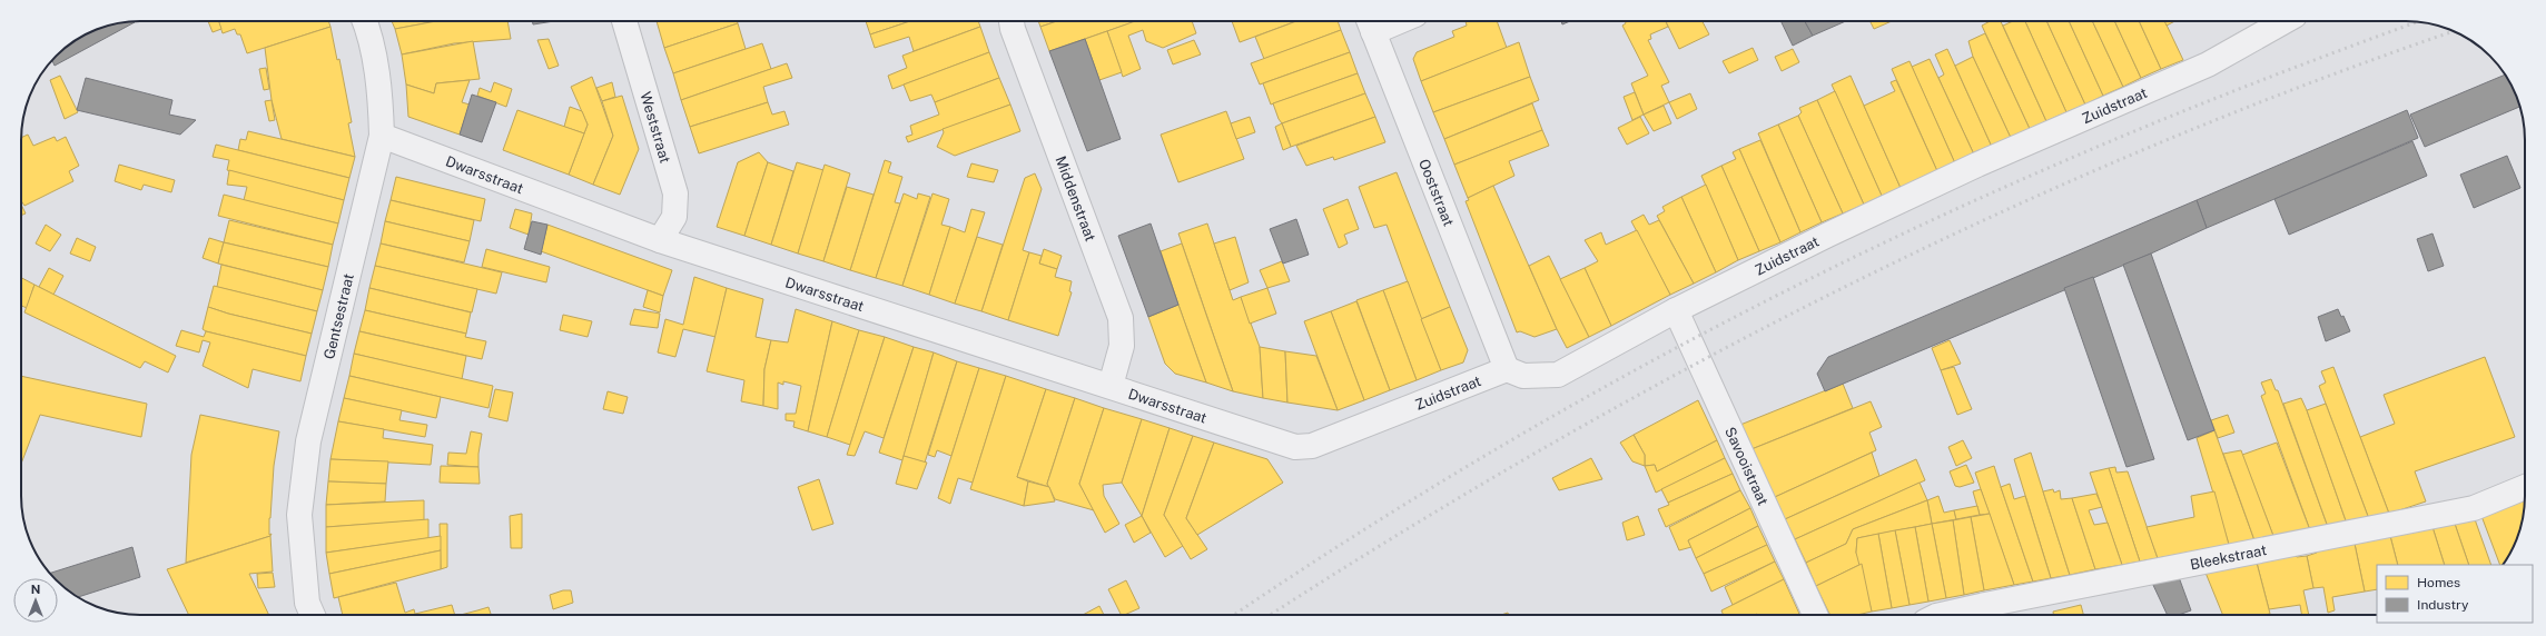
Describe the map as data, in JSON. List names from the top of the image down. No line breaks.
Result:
{"streets":{"street":["Zuidstraat","Weststraat","Dwarsstraat","Ooststraat","Middenstraat","Gentsestraat","Savooistraat","Bleekstraat"]},"crossings":[["Zuidstraat","Dwarsstraat"],["Zuidstraat","Ooststraat"],["Zuidstraat","Savooistraat"],["Weststraat","Dwarsstraat"],["Dwarsstraat","Middenstraat"],["Dwarsstraat","Gentsestraat"]],"legend":["Homes","Industry"],"north":"top"}
